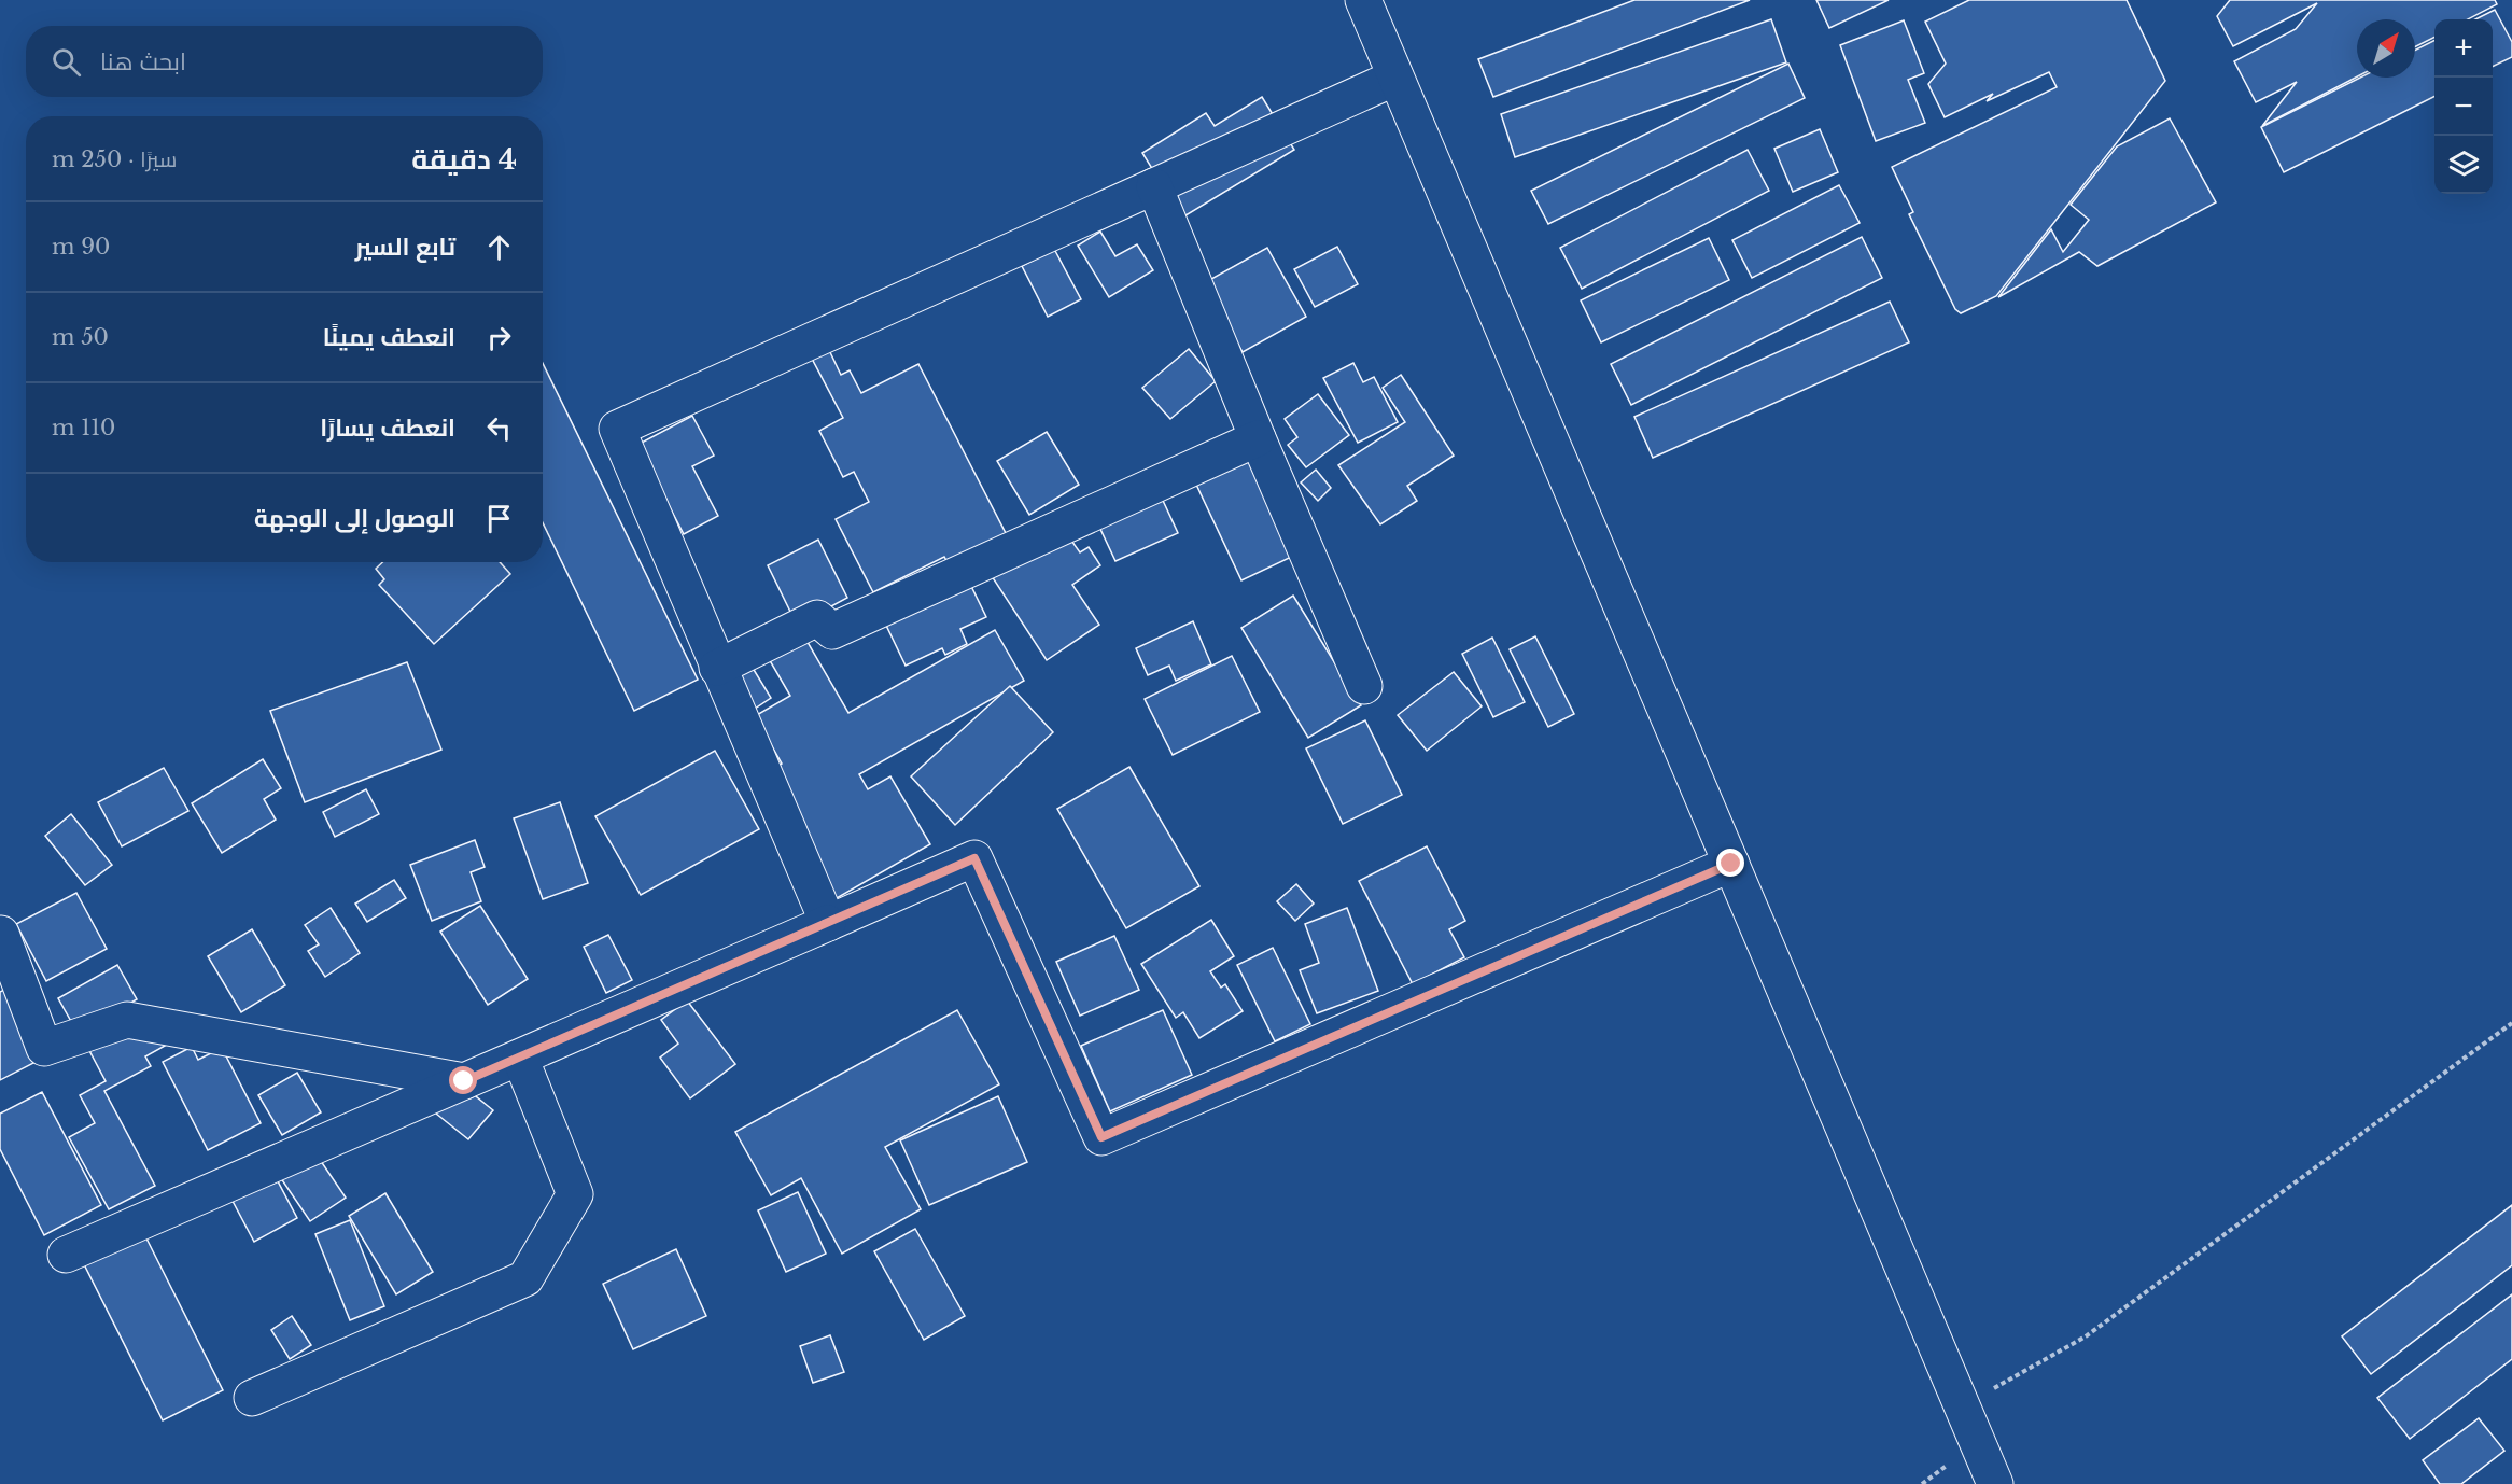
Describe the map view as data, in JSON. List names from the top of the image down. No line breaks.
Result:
{"north":"top right","page":{"map_buttons":["+","−"],"search":"ابحث هنا","heading":["4 دقيقة","سيرًا · 250 m"],"list":[["تابع السير","90 m"],["انعطف يمينًا","50 m"],["انعطف يسارًا","110 m"],"الوصول إلى الوجهة"]}}
